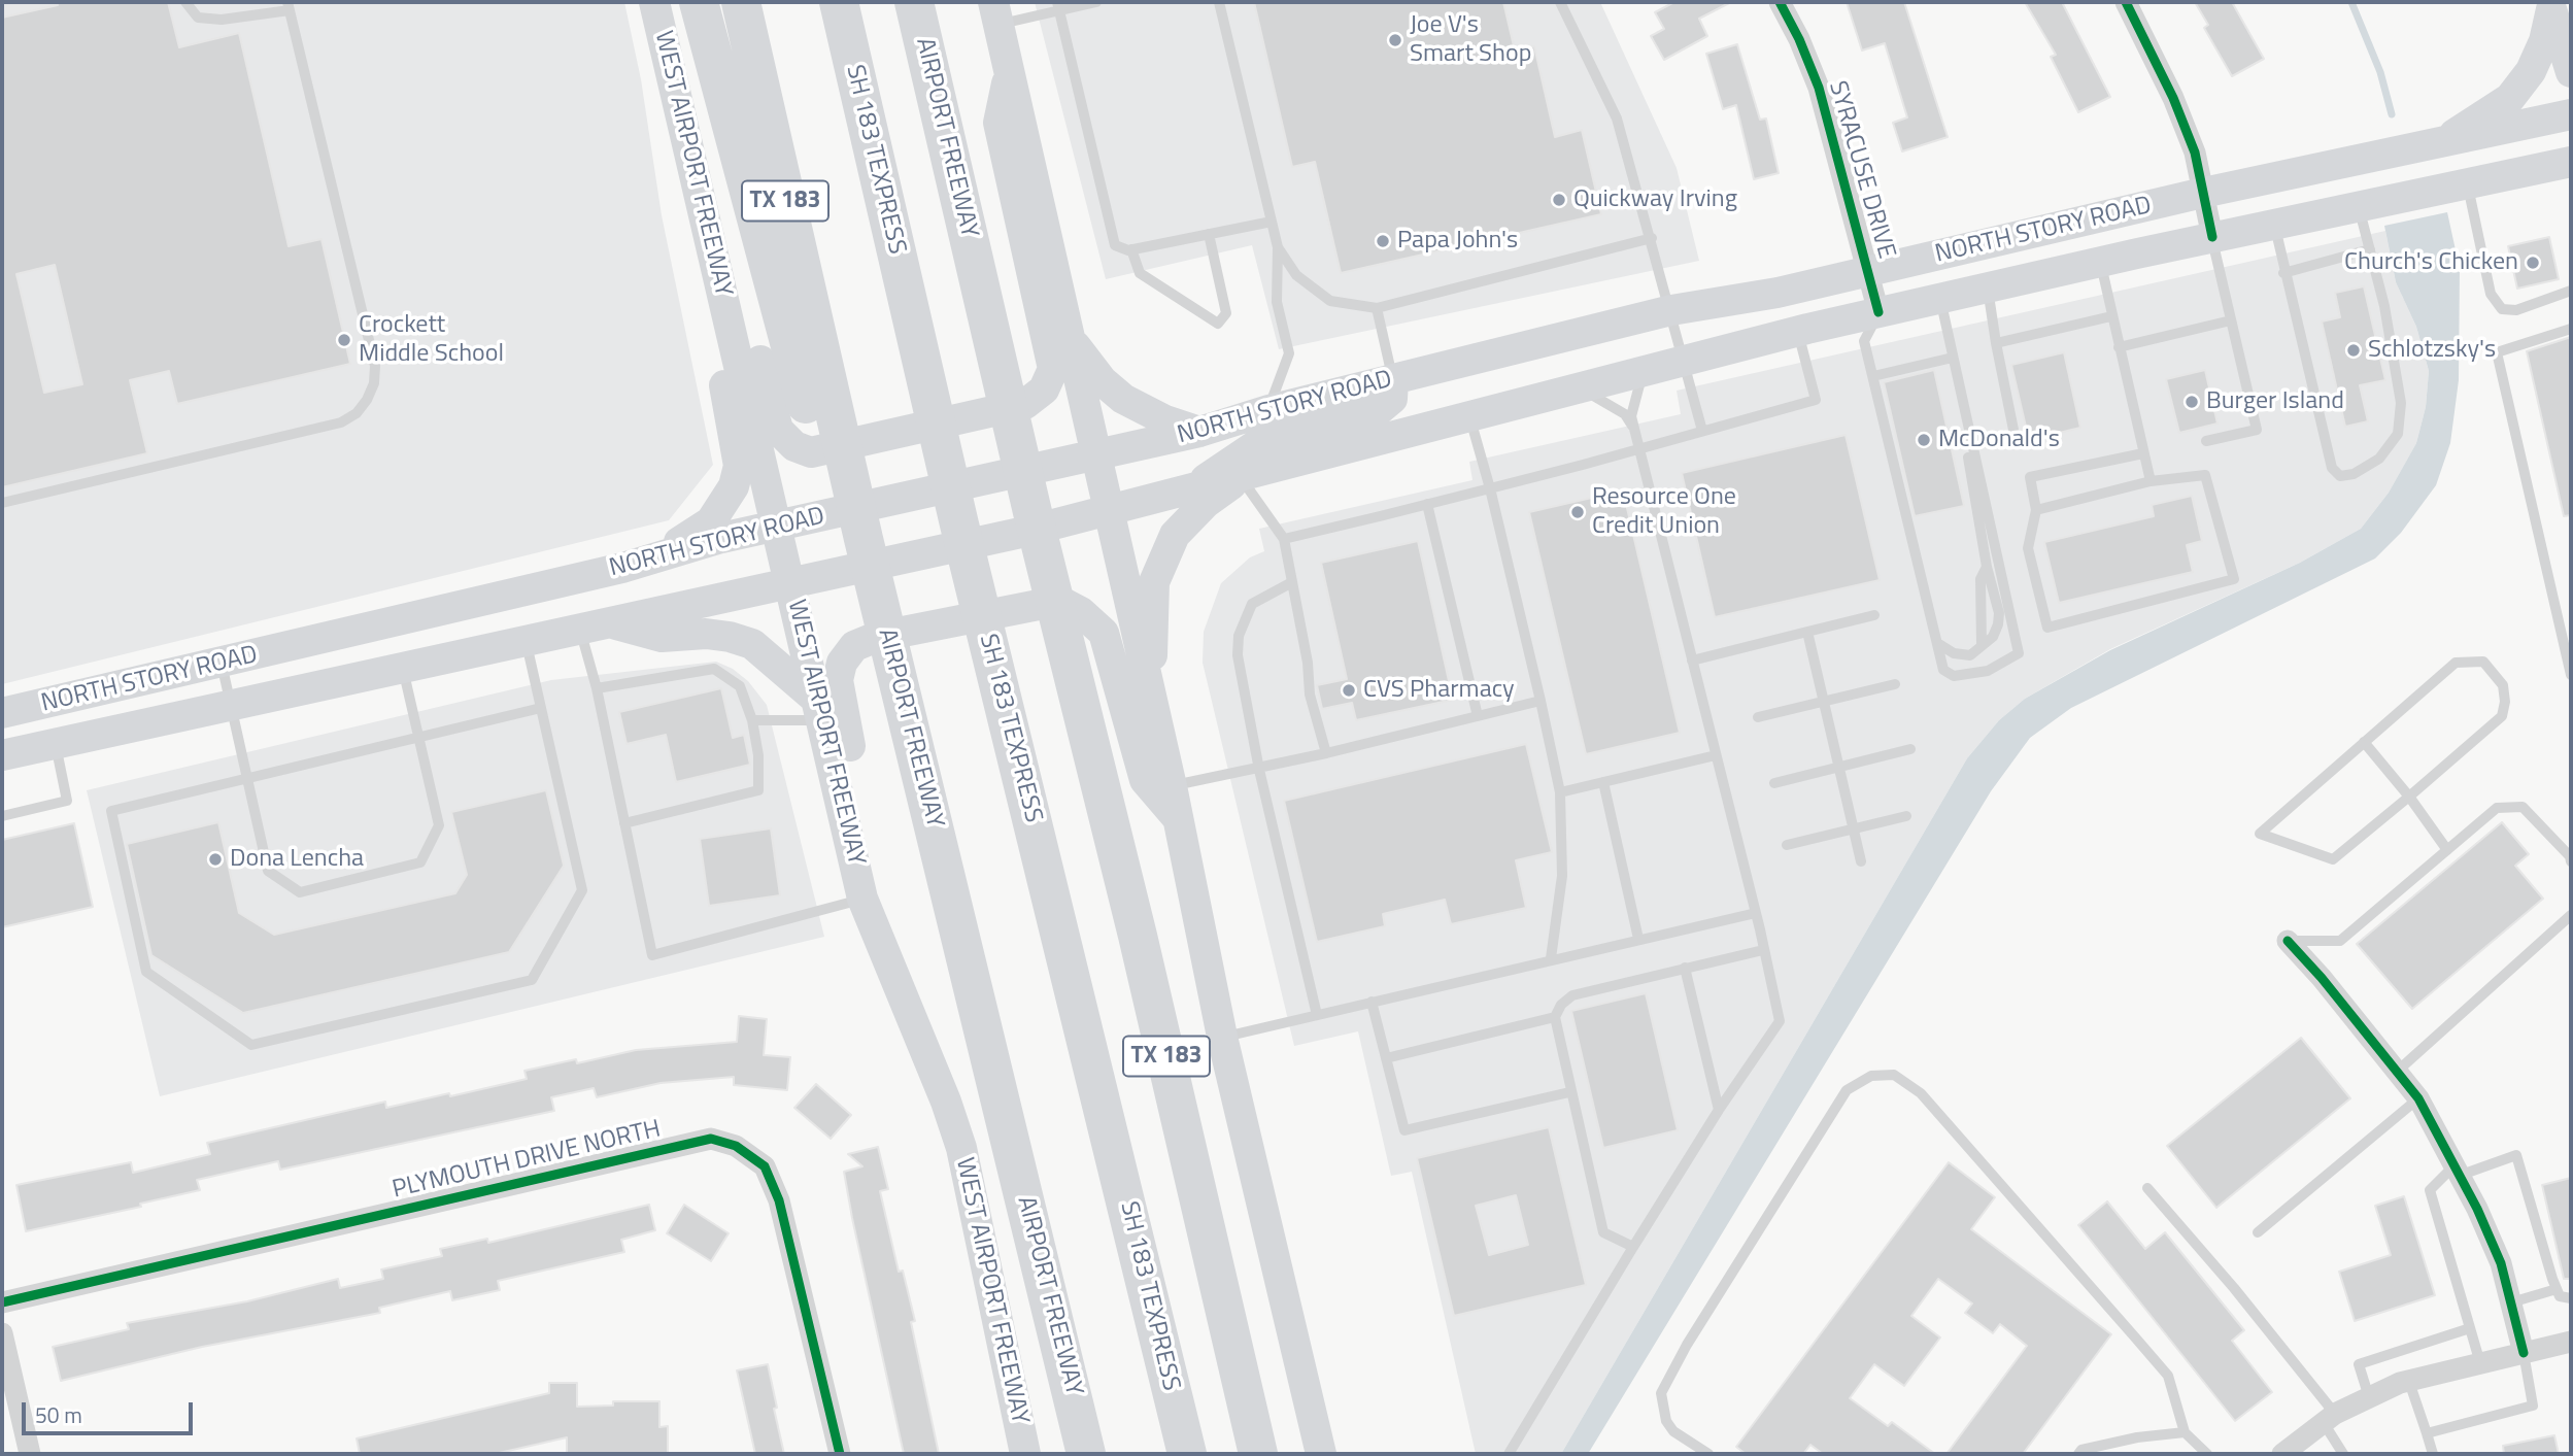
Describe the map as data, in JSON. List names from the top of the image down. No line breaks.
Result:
{"streets":{"highway":["AIRPORT FREEWAY","SH 183 TEXPRESS","TX 183"],"main road":["WEST AIRPORT FREEWAY","NORTH STORY ROAD"],"street":["SYRACUSE DRIVE","PLYMOUTH DRIVE NORTH"]},"crossings":[["WEST AIRPORT FREEWAY","NORTH STORY ROAD"],["SYRACUSE DRIVE","NORTH STORY ROAD"]],"places":["Joe V's Smart Shop","Quickway Irving","Papa John's","Church's Chicken","Crockett Middle School","Schlotzsky's","Burger Island","McDonald's","Resource One Credit Union","CVS Pharmacy","Dona Lencha"],"scale_bar":"50 m"}
